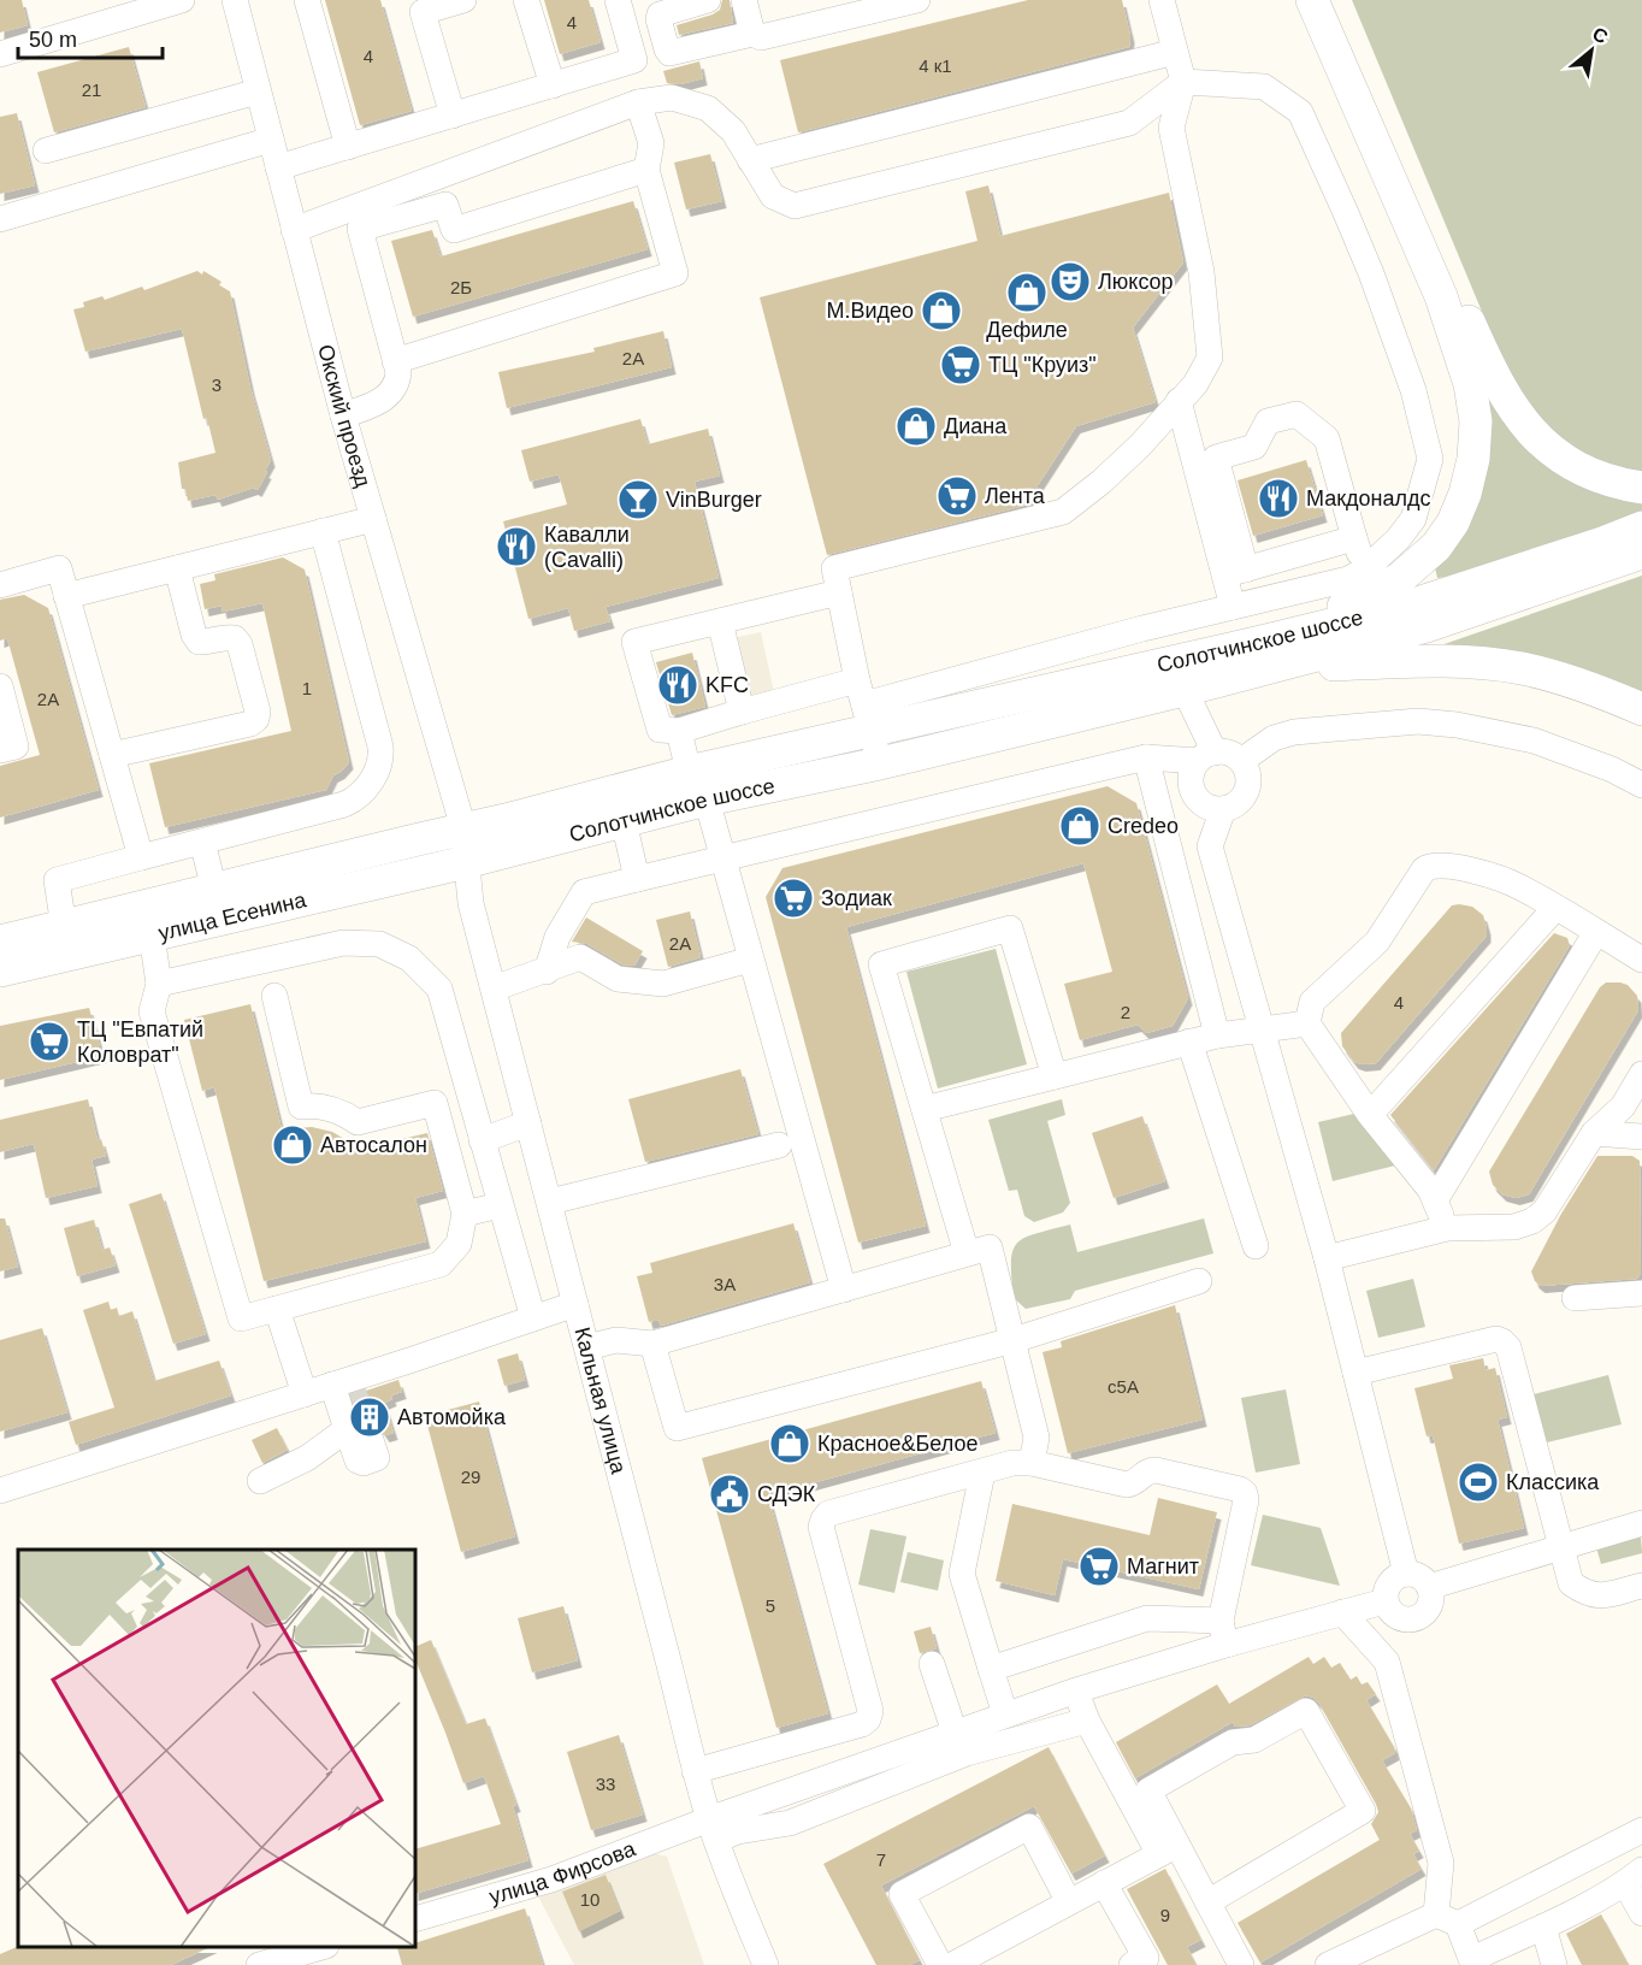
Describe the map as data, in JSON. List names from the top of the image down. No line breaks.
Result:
{"streets":{"main road":["Солотчинское шоссе","улица Есенина"],"street":["Окский проезд","Кальная улица","улица Фирсова"]},"crossings":[["Окский проезд","Солотчинское шоссе"],["Окский проезд","улица Есенина"],["Окский проезд","Кальная улица"],["Солотчинское шоссе","улица Есенина"],["Солотчинское шоссе","Кальная улица"],["улица Есенина","Кальная улица"],["Кальная улица","улица Фирсова"]],"places":{"theatre":["Люксор"],"shop":["Дефиле","М.Видео","Диана","Credeo","Автосалон","Красное&Белое"],"supermarket":["ТЦ \"Круиз\"","Лента","Зодиак","ТЦ \"Евпатий Коловрат\"","Магнит"],"restaurant":["Макдоналдс","Кавалли (Cavalli)","KFC"],"bar":["VinBurger"],"building":["Автомойка"],"sports":["Классика"],"public building":["СДЭК"]},"house_numbers":["4","4","4 к1","21","2Б","2А","3","1","2А","2А","4","2","3А","с5А","29","5","33","7","10","9"],"scale_bar":"50 m","north":"top right"}
